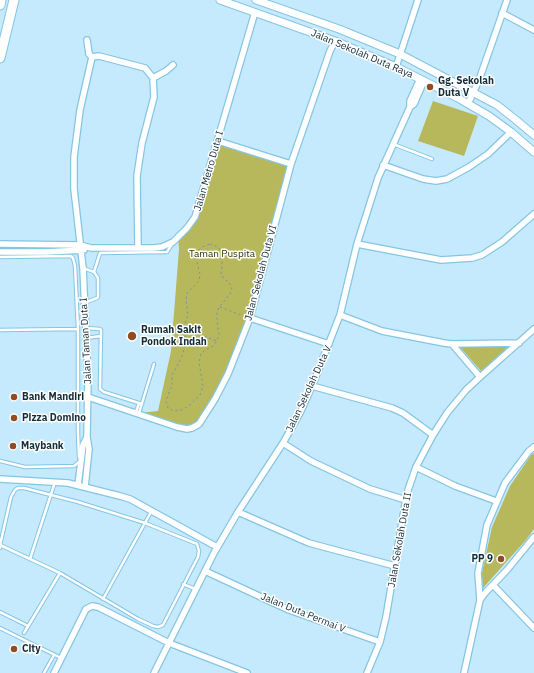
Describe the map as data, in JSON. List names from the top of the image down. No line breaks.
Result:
{"streets":{"street":["Jalan Sekolah Duta Raya","Jalan Metro Duta I","Jalan Sekolah Duta VI","Jalan Taman Duta I","Jalan Sekolah Duta V","Jalan Sekolah Duta II","Jalan Duta Permai V"]},"crossings":[["Jalan Sekolah Duta Raya","Jalan Metro Duta I"],["Jalan Sekolah Duta Raya","Jalan Sekolah Duta VI"],["Jalan Sekolah Duta Raya","Jalan Sekolah Duta V"],["Jalan Metro Duta I","Jalan Taman Duta I"],["Jalan Sekolah Duta VI","Jalan Taman Duta I"],["Jalan Sekolah Duta V","Jalan Duta Permai V"],["Jalan Sekolah Duta II","Jalan Duta Permai V"]],"parks":["Taman Puspita"],"places":["Gg. Sekolah Duta V","Rumah Sakit Pondok Indah","Bank Mandiri","Pizza Domino","Maybank","PP 9","City"]}
